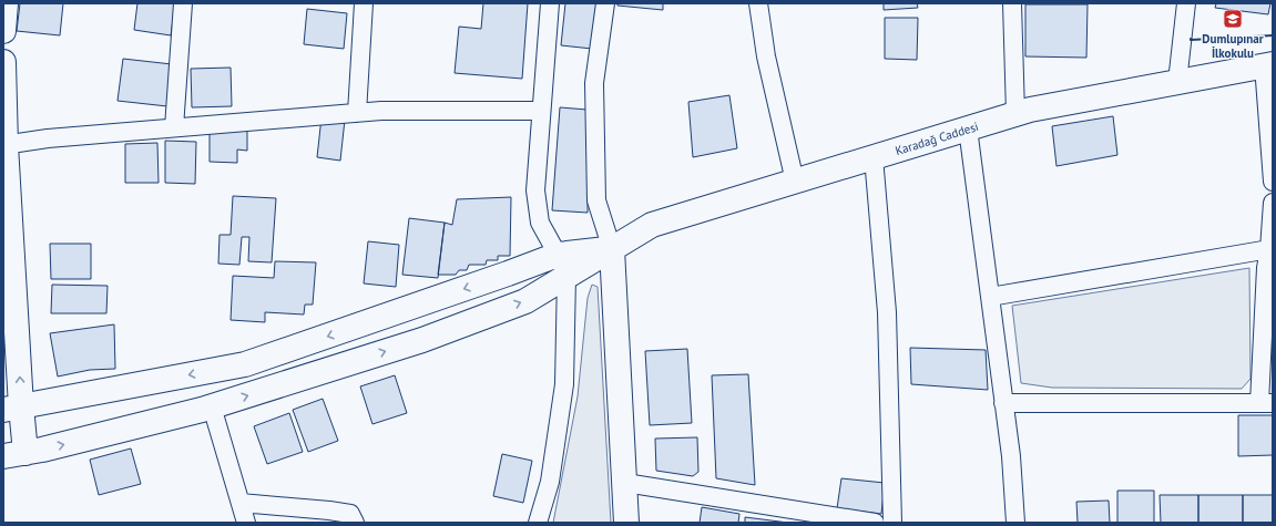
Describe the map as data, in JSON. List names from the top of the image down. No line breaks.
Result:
{"streets":{"street":["Karadağ Caddesi"]},"places":{"school or university":["Dumlupınar İlkokulu"]}}
